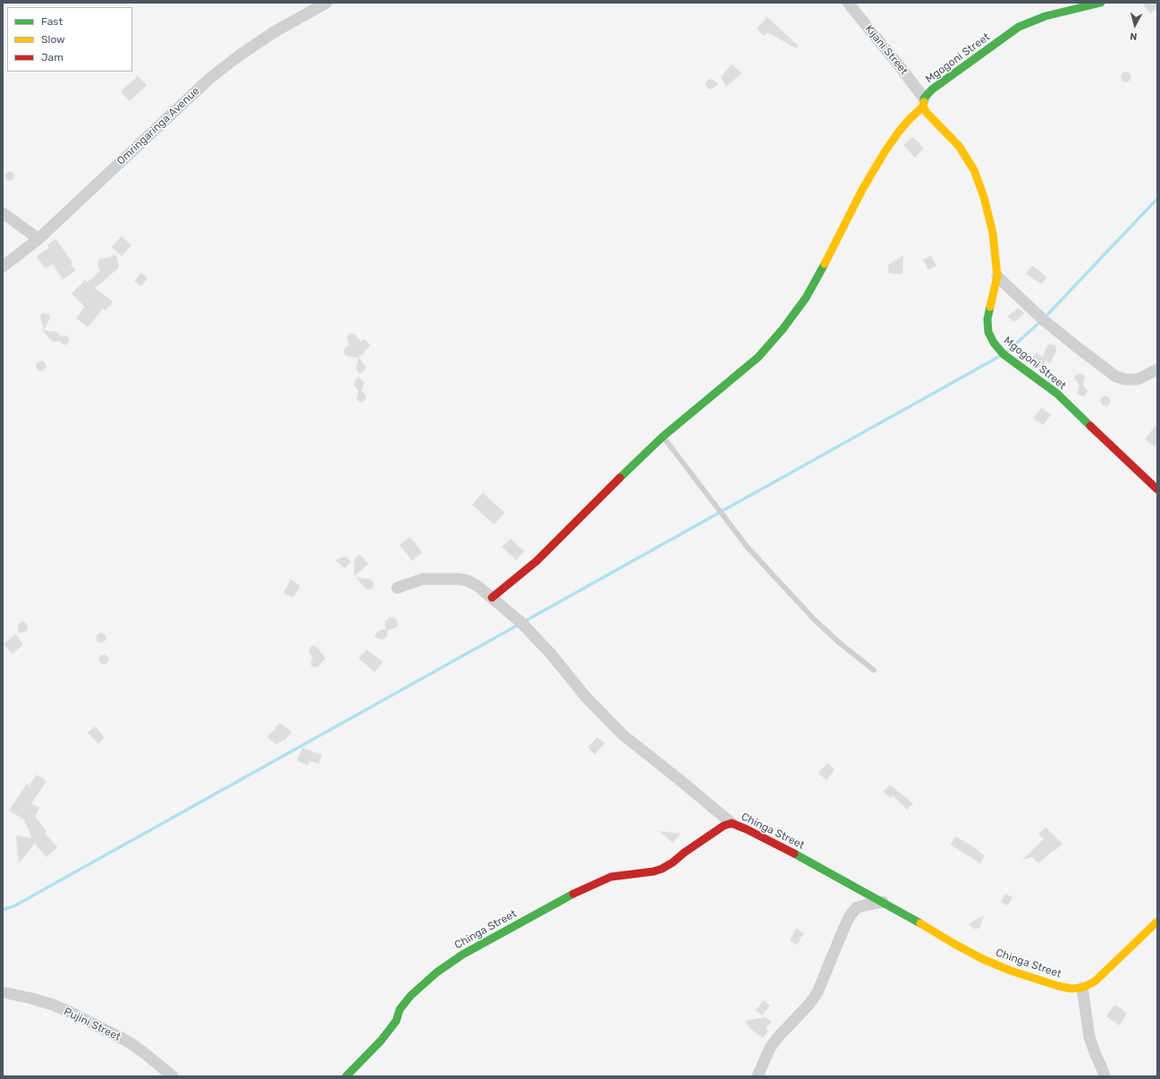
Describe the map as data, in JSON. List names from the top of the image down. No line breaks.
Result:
{"streets":{"street":["Kijani Street","Mgogoni Street","Omringaringa Avenue","Chinga Street","Pujini Street"]},"crossings":[["Kijani Street","Mgogoni Street"]],"legend":["Fast","Slow","Jam"],"north":"bottom"}
